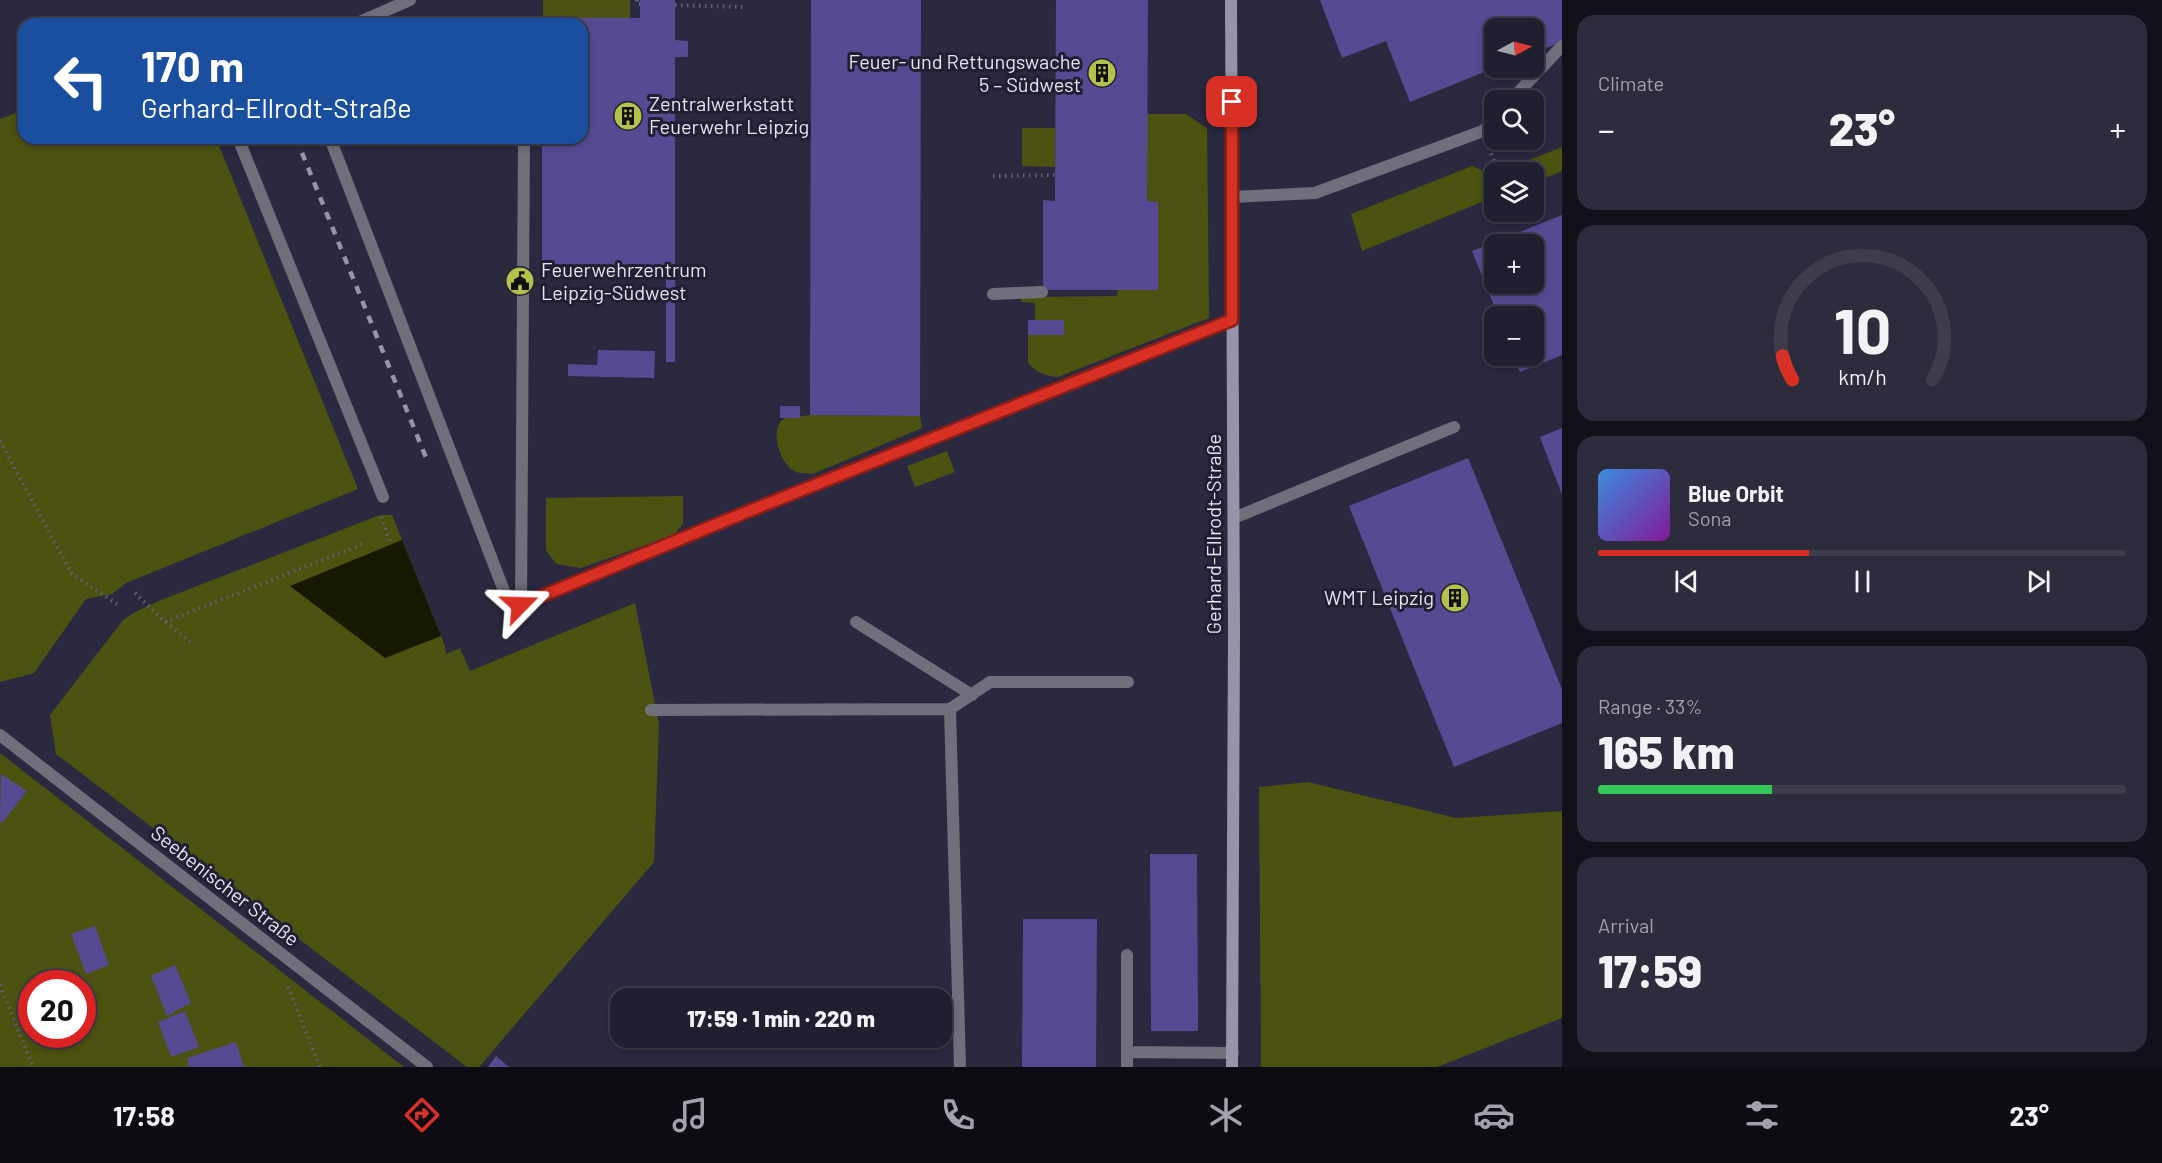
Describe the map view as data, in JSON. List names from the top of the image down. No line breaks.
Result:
{"streets":{"main road":["Gerhard-Ellrodt-Straße"],"street":["Seebenischer Straße"]},"places":{"building":["Feuer- und Rettungswache 5 – Südwest","Zentralwerkstatt Feuerwehr Leipzig","WMT Leipzig"],"public building":["Feuerwehrzentrum Leipzig-Südwest"]},"north":"right","page":{"tile":["Climate",["Range · 33%","165 km"],["Arrival","17:59"]],"map_buttons":["+","−"],"turn":["170 m","Gerhard-Ellrodt-Straße"],"heat":["−","23°","+"],"song":["Blue Orbit","Sona"],"limit":"20","trip":"17:59 · 1 min · 220 m","tabs":["17:58","23°"],"gauge":["10","km/h"]}}
